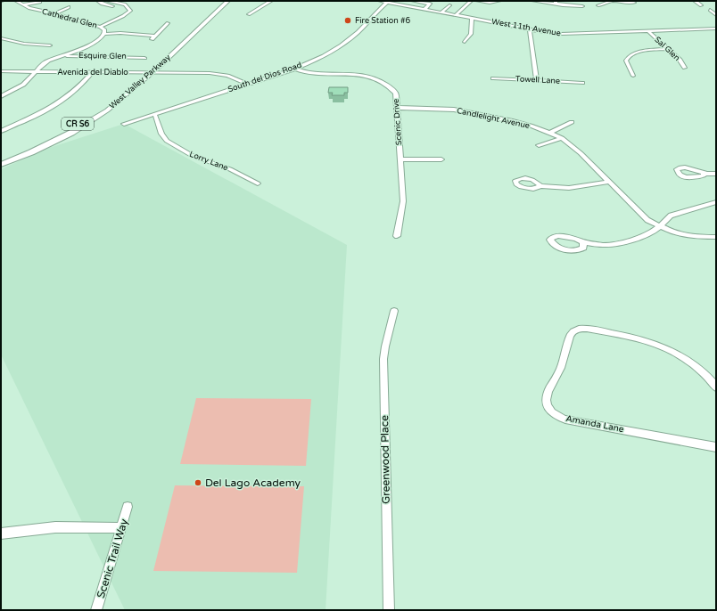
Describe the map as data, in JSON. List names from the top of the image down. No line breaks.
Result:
{"streets":{"main road":["West Valley Parkway","CR S6"],"street":["Cathedral Glen","West 11th Avenue","Sal Glen","Esquire Glen","Avenida del Diablo","South del Dios Road","Towell Lane","Candlelight Avenue","Scenic Drive","Lorry Lane","Amanda Lane","Greenwood Place","Scenic Trail Way"]},"crossings":[["Cathedral Glen","Esquire Glen"],["Cathedral Glen","Avenida del Diablo"],["West 11th Avenue","Sal Glen"],["West 11th Avenue","South del Dios Road"],["Avenida del Diablo","South del Dios Road"],["Avenida del Diablo","West Valley Parkway"],["South del Dios Road","Scenic Drive"],["South del Dios Road","Lorry Lane"],["Candlelight Avenue","Scenic Drive"]],"places":["Fire Station #6","Del Lago Academy"]}
